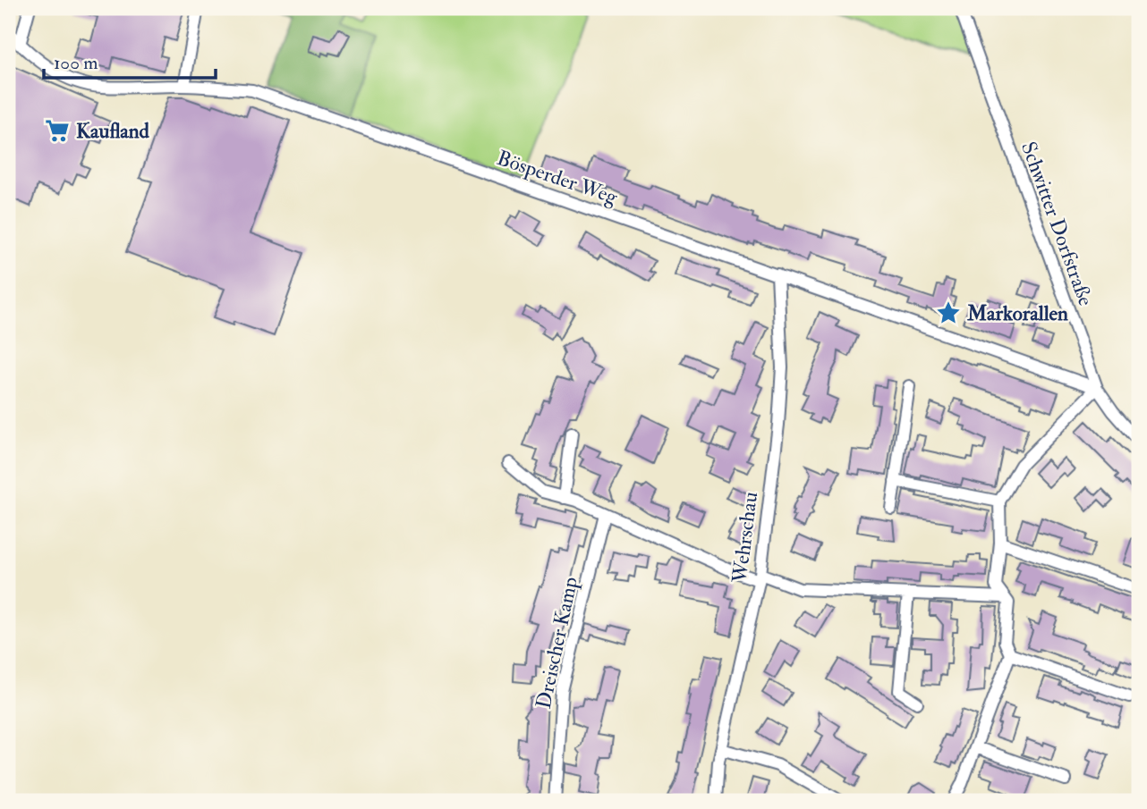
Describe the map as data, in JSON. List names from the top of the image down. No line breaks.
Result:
{"streets":{"street":["Bösperder Weg","Schwitter Dorfstraße","Wehrschau","Dreischer Kamp"]},"crossings":[["Bösperder Weg","Schwitter Dorfstraße"],["Bösperder Weg","Wehrschau"]],"places":{"supermarket":["Kaufland"],"place":["Markorallen"]},"scale_bar":"100 m"}
